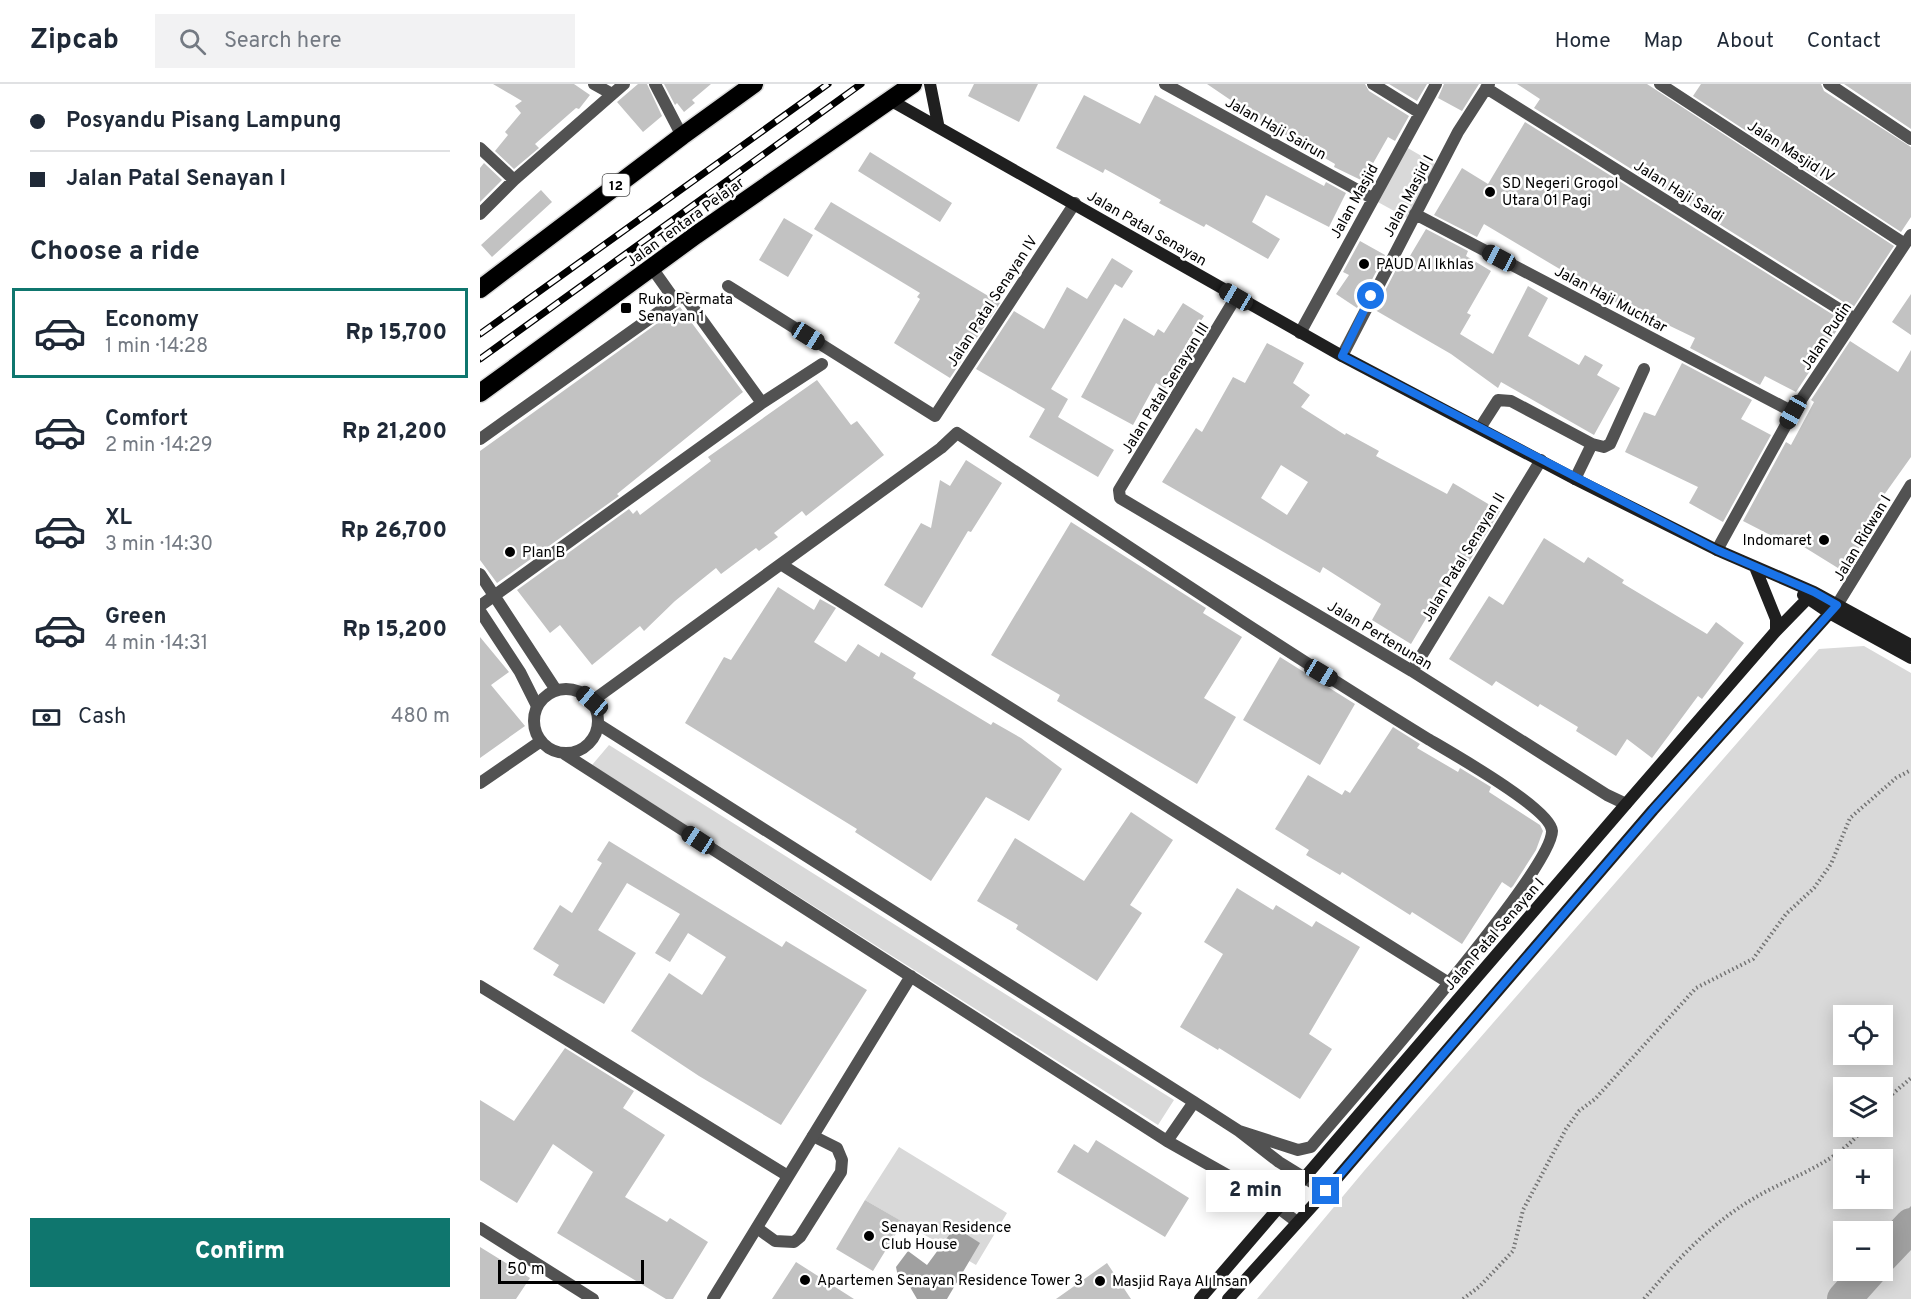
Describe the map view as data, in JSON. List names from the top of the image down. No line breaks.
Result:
{"streets":{"highway":["12","Jalan Tentara Pelajar"],"main road":["Jalan Patal Senayan","Jalan Patal Senayan I"],"street":["Jalan Haji Sairun","Jalan Masjid IV","Jalan Haji Saidi","Jalan Masjid I","Jalan Masjid","Jalan Haji Muchtar","Jalan Patal Senayan IV","Jalan Pudin","Jalan Patal Senayan III","Jalan Ridwan I","Jalan Patal Senayan II","Jalan Pertenunan"]},"crossings":[["Jalan Haji Sairun","Jalan Masjid"],["Jalan Masjid IV","Jalan Pudin"],["Jalan Haji Saidi","Jalan Masjid I"],["Jalan Haji Saidi","Jalan Pudin"],["Jalan Masjid I","Jalan Patal Senayan"],["Jalan Masjid I","Jalan Haji Muchtar"],["Jalan Masjid","Jalan Patal Senayan"],["Jalan Tentara Pelajar","Jalan Patal Senayan"],["Jalan Patal Senayan","Jalan Patal Senayan IV"],["Jalan Patal Senayan","Jalan Pudin"],["Jalan Patal Senayan","Jalan Patal Senayan III"],["Jalan Patal Senayan","Jalan Ridwan I"],["Jalan Patal Senayan","Jalan Patal Senayan II"],["Jalan Patal Senayan","Jalan Patal Senayan I"],["Jalan Haji Muchtar","Jalan Pudin"],["Jalan Patal Senayan III","Jalan Pertenunan"],["Jalan Patal Senayan II","Jalan Pertenunan"],["Jalan Pertenunan","Jalan Patal Senayan I"]],"places":{"other":["SD Negeri Grogol Utara 01 Pagi","PAUD Al Ikhlas","Indomaret","Plan B","Senayan Residence Club House","Apartemen Senayan Residence Tower 3","Masjid Raya Al Insan"],"transit":["Ruko Permata Senayan 1"]},"scale_bar":"50 m","page":{"header":"Zipcab","search":"Search here","nav":["Home","Map","About","Contact"],"banner":["Posyandu Pisang Lampung","Jalan Patal Senayan I"],"heading":"Choose a ride","list":[{"name":"Economy","note":"1 min · 14:28","value":"Rp 15,700"},{"name":"Comfort","note":"2 min · 14:29","value":"Rp 21,200"},{"name":"XL","note":"3 min · 14:30","value":"Rp 26,700"},{"name":"Green","note":"4 min · 14:31","value":"Rp 15,200"}],"pay":["Cash","480 m"],"map_buttons":["+","−"],"bubble":"2 min","buttons":"Confirm","scale":"50 m"}}
